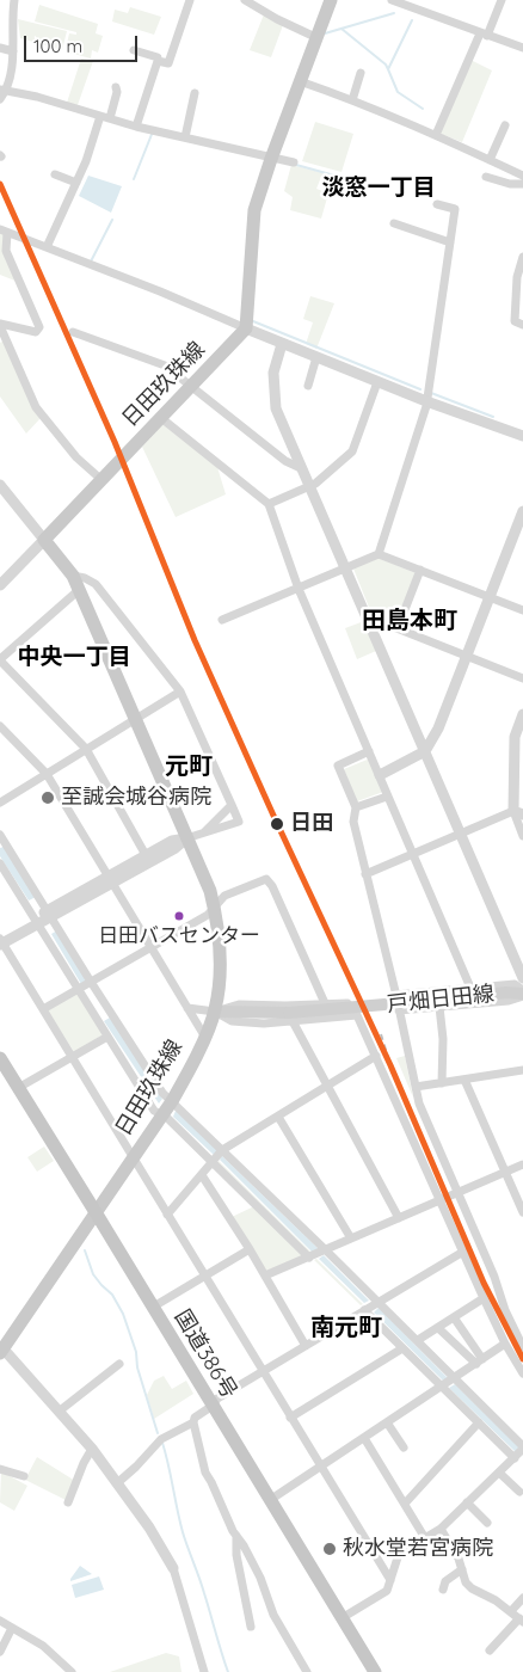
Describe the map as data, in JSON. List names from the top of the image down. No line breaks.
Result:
{"streets":{"highway":["国道386号"],"main road":["日田玖珠線","戸畑日田線"]},"crossings":[["日田玖珠線","戸畑日田線"],["日田玖珠線","国道386号"]],"districts":["淡窓一丁目","田島本町","中央一丁目","元町","南元町"],"places":["至誠会城谷病院","日田","日田バスセンター","秋水堂若宮病院"],"scale_bar":"100 m"}
